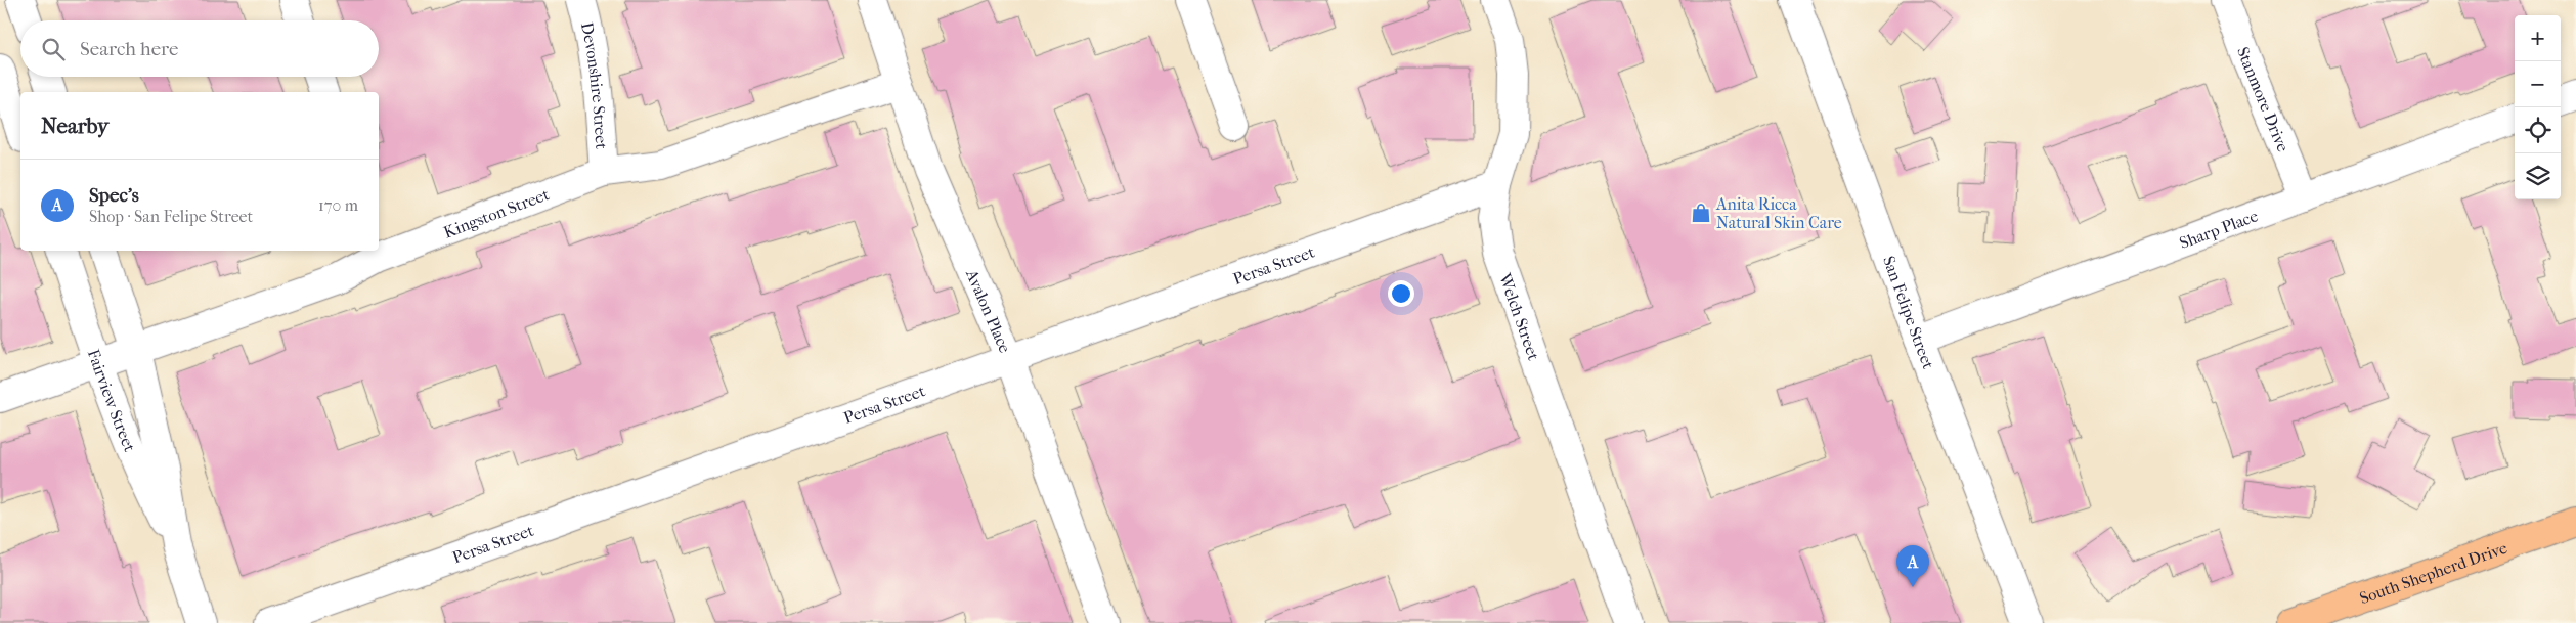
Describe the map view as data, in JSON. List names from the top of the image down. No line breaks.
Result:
{"streets":{"main road":["South Shepherd Drive"],"street":["Devonshire Street","Stanmore Drive","Kingston Street","Sharp Place","Persa Street","Avalon Place","San Felipe Street","Welch Street","Fairview Street"]},"crossings":[["Devonshire Street","Kingston Street"],["Stanmore Drive","Sharp Place"],["Kingston Street","Avalon Place"],["Kingston Street","Fairview Street"],["Sharp Place","San Felipe Street"],["Persa Street","Avalon Place"],["Persa Street","Welch Street"]],"places":{"shop":["Anita Ricca Natural Skin Care"]},"page":{"map_buttons":["+","−"],"search":"Search here","heading":"Nearby","list":[{"mark":"A","name":"Spec's","note":"Shop · San Felipe Street","value":"170 m"}],"pins":"A"}}
